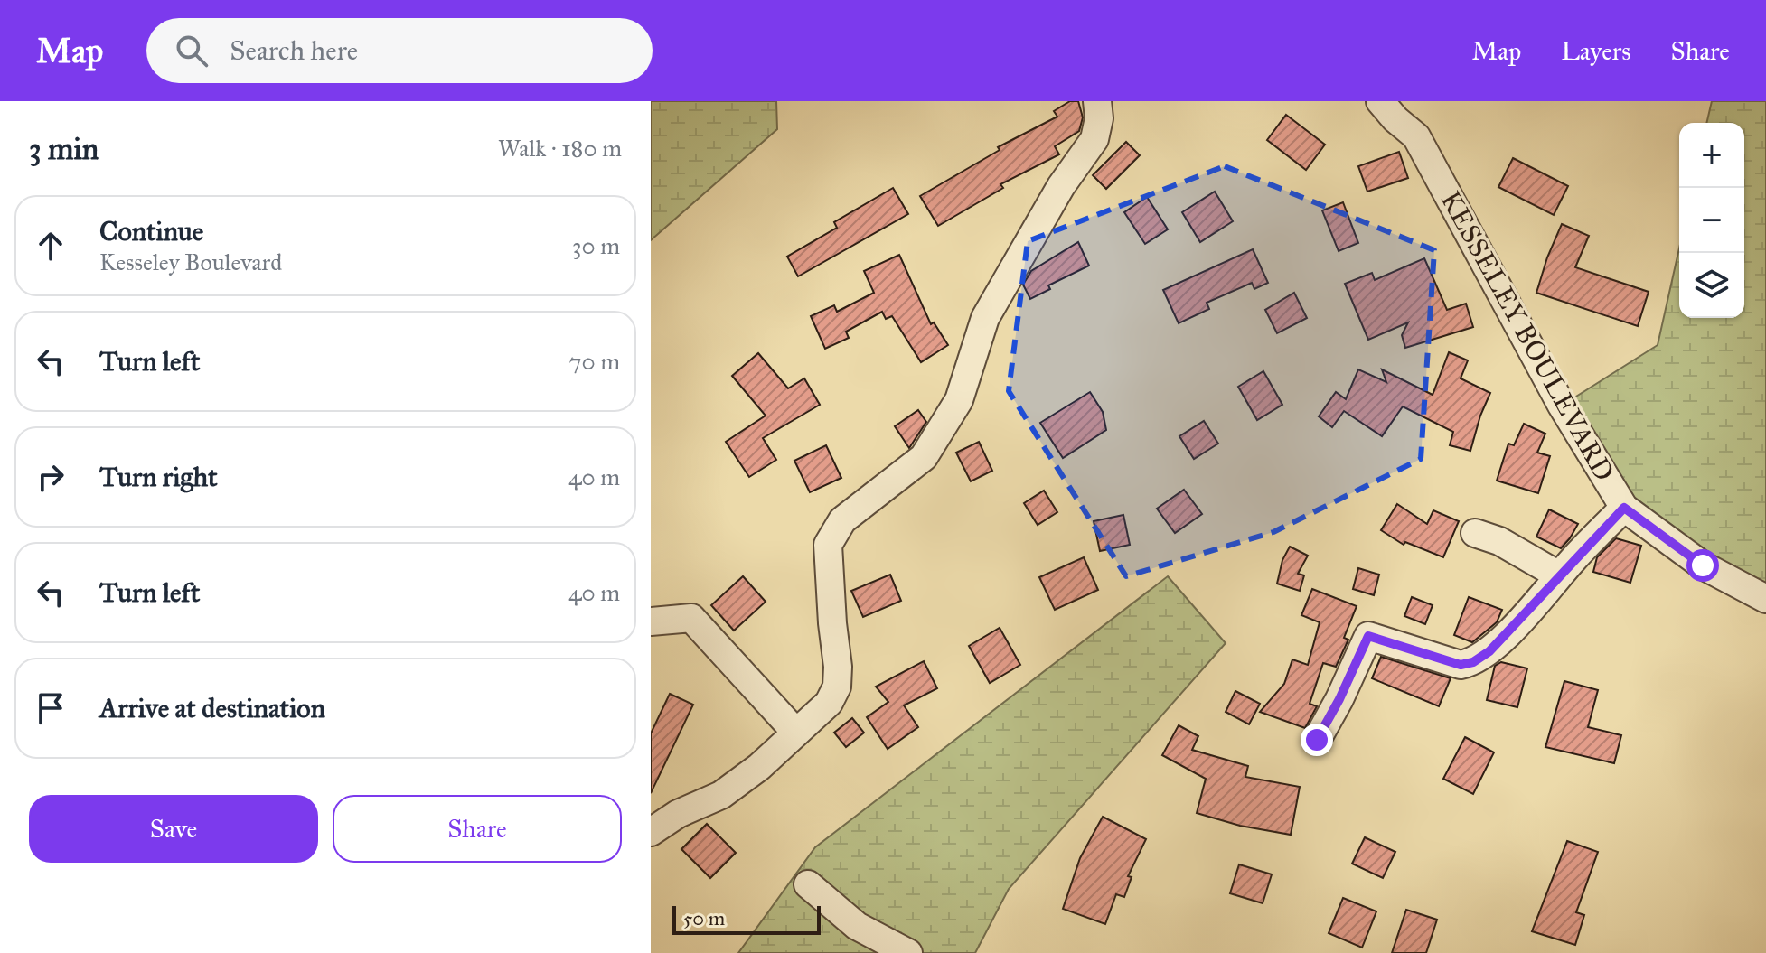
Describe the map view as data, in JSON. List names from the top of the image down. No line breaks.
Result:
{"streets":{"street":["KESSELEY BOULEVARD"]},"scale_bar":"50 m","page":{"header":"Map","search":"Search here","nav":["Map","Layers","Share"],"heading":["3 min","Walk · 180 m"],"map_buttons":["+","−"],"list":[["Continue","Kesseley Boulevard","30 m"],["Turn left","70 m"],["Turn right","40 m"],["Turn left","40 m"],"Arrive at destination"],"buttons":["Save","Share"],"scale":"50 m"}}
